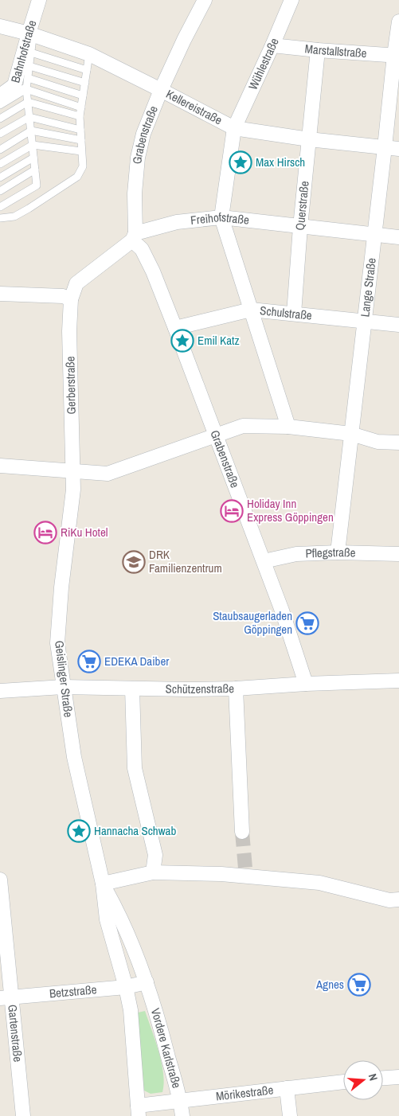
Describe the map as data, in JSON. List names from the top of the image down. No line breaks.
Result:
{"streets":{"street":["Bahnhofstraße","Marstallstraße","Wühlestraße","Kellereistraße","Grabenstraße","Querstraße","Freihofstraße","Lange Straße","Schulstraße","Gerberstraße","Pflegstraße","Geislinger Straße","Schützenstraße","Betzstraße","Gartenstraße","Vordere Karlstraße","Mörikestraße"]},"crossings":[["Bahnhofstraße","Kellereistraße"],["Marstallstraße","Wühlestraße"],["Marstallstraße","Querstraße"],["Marstallstraße","Lange Straße"],["Wühlestraße","Kellereistraße"],["Wühlestraße","Freihofstraße"],["Kellereistraße","Grabenstraße"],["Kellereistraße","Querstraße"],["Kellereistraße","Lange Straße"],["Grabenstraße","Freihofstraße"],["Grabenstraße","Schulstraße"],["Grabenstraße","Pflegstraße"],["Grabenstraße","Schützenstraße"],["Querstraße","Freihofstraße"],["Querstraße","Schulstraße"],["Freihofstraße","Lange Straße"],["Freihofstraße","Gerberstraße"],["Lange Straße","Schulstraße"],["Lange Straße","Pflegstraße"],["Gerberstraße","Geislinger Straße"],["Geislinger Straße","Schützenstraße"],["Geislinger Straße","Betzstraße"],["Geislinger Straße","Vordere Karlstraße"],["Betzstraße","Gartenstraße"],["Betzstraße","Vordere Karlstraße"],["Vordere Karlstraße","Mörikestraße"]],"places":{"place":["Max Hirsch","Emil Katz","Hannacha Schwab"],"hotel":["Holiday Inn Express Göppingen","RiKu Hotel"],"school or university":["DRK Familienzentrum"],"supermarket":["Staubsaugerladen Göppingen","EDEKA Daiber","Agnes"]},"north":"right"}
